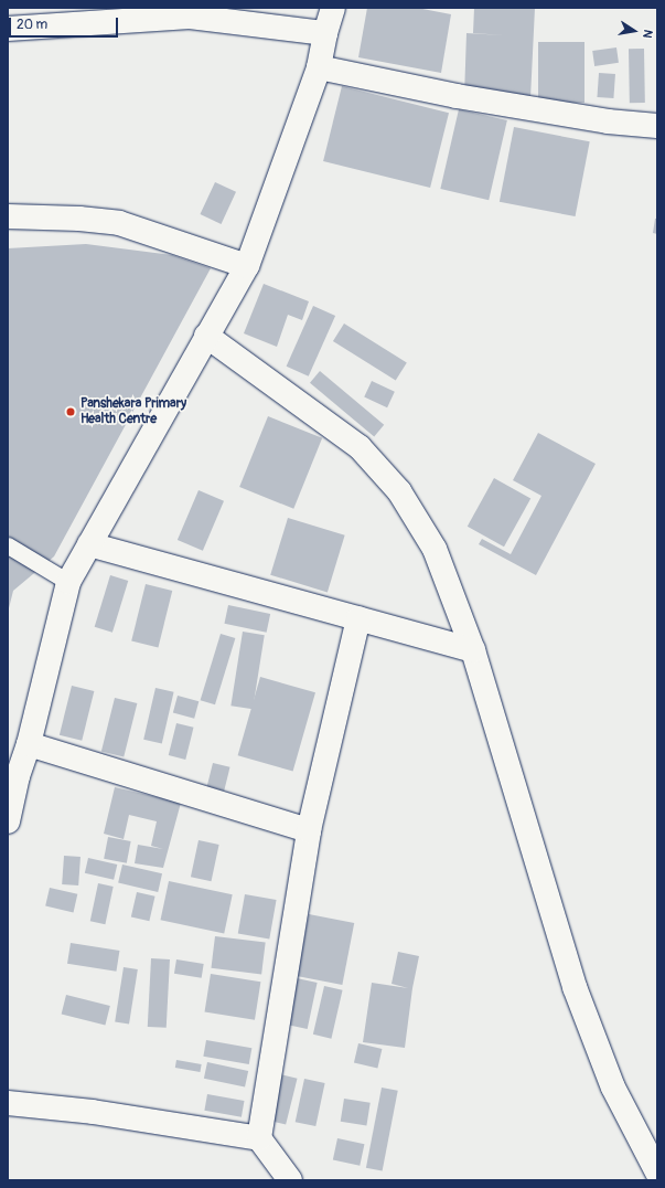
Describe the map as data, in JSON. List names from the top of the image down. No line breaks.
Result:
{"places":["Panshekara Primary Health Centre"],"scale_bar":"20 m","north":"right"}
